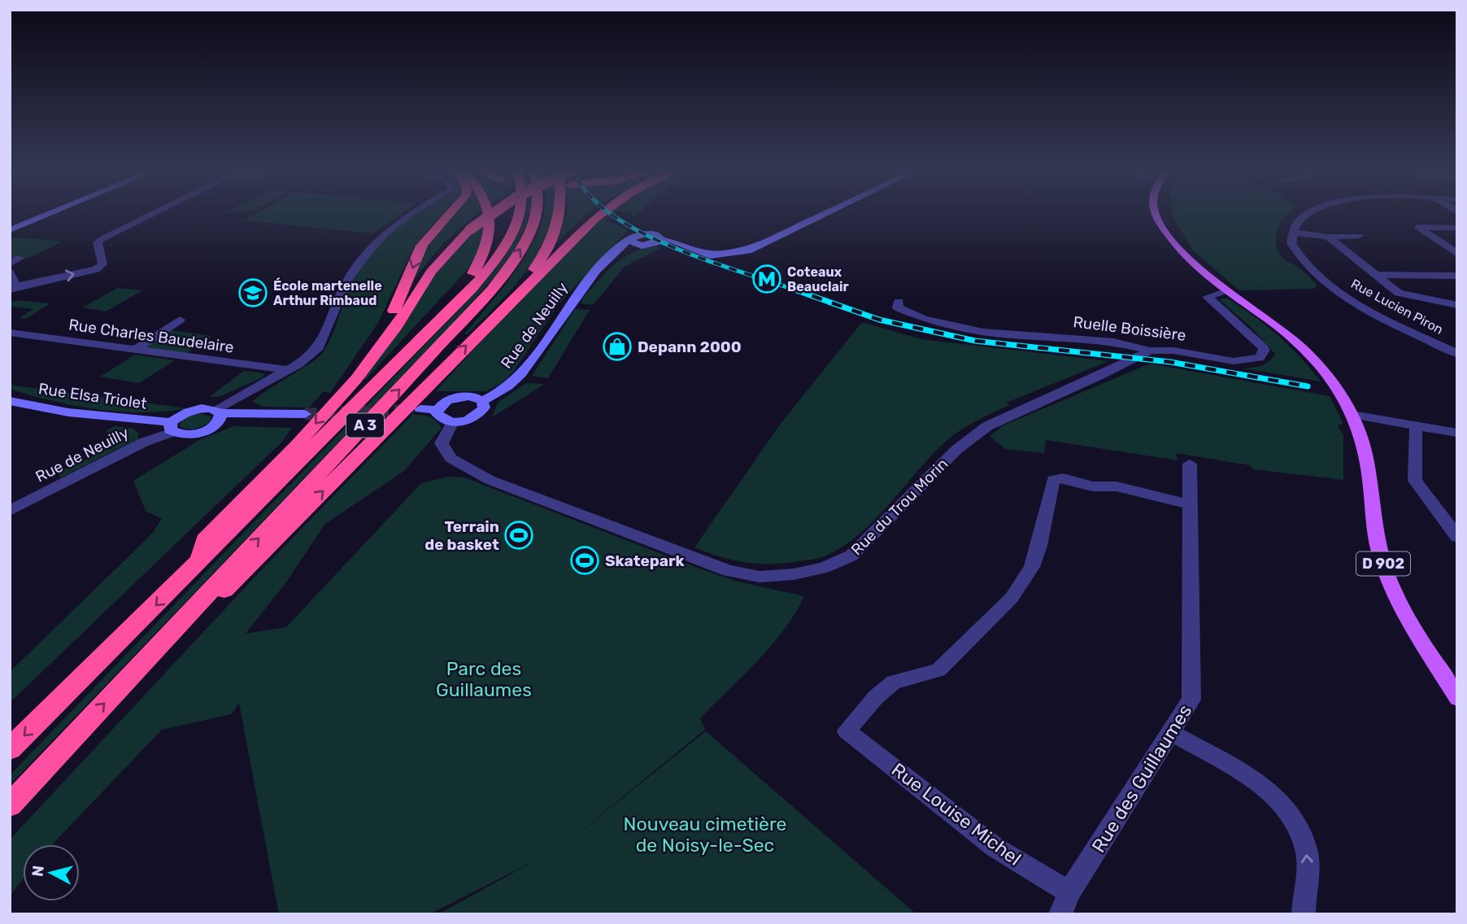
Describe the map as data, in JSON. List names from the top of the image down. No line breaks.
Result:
{"streets":{"highway":["A 3"],"main road":["D 902"],"street":["Rue Lucien Piron","Rue de Neuilly","Ruelle Boissière","Rue Charles Baudelaire","Rue Elsa Triolet","Rue du Trou Morin","Rue des Guillaumes","Rue Louise Michel"]},"crossings":[["Rue de Neuilly","Rue Elsa Triolet"],["Ruelle Boissière","Rue du Trou Morin"],["Ruelle Boissière","D 902"],["Rue des Guillaumes","Rue Louise Michel"]],"parks":["Parc des Guillaumes","Nouveau cimetière de Noisy-le-Sec"],"places":{"metro station":["Coteaux Beauclair"],"school or university":["École martenelle Arthur Rimbaud"],"shop":["Depann 2000"],"sports":["Terrain de basket","Skatepark"]},"north":"left"}
